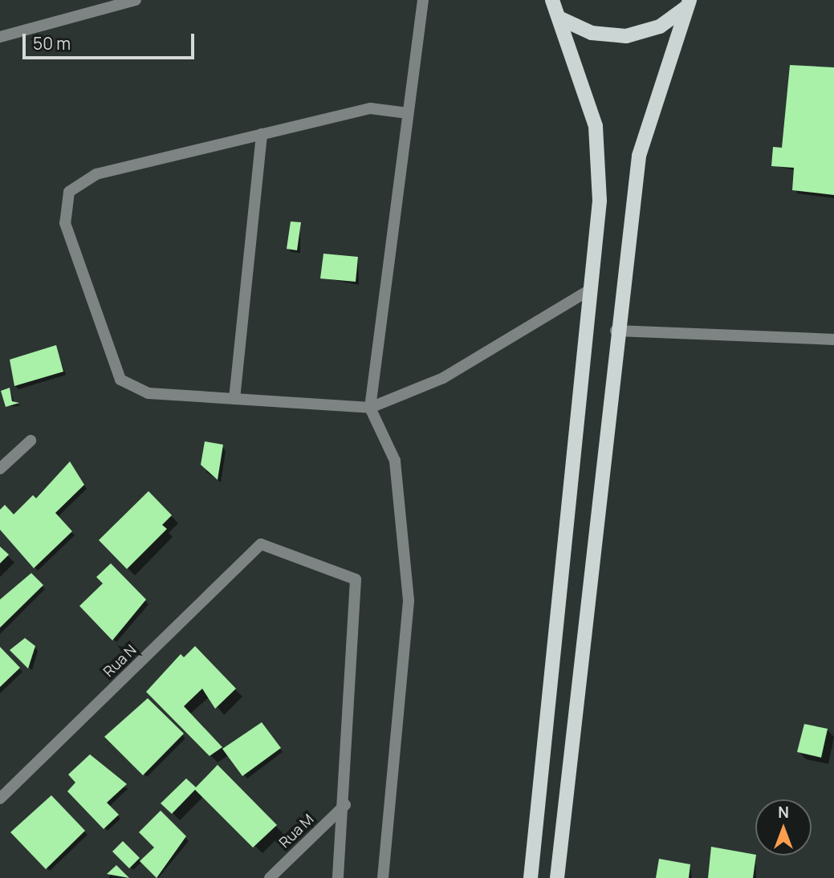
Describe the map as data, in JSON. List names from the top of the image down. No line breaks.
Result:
{"streets":{"street":["Rua N","Rua M"]},"crossings":[["Rua N","Rua M"]],"scale_bar":"50 m","north":"top"}
